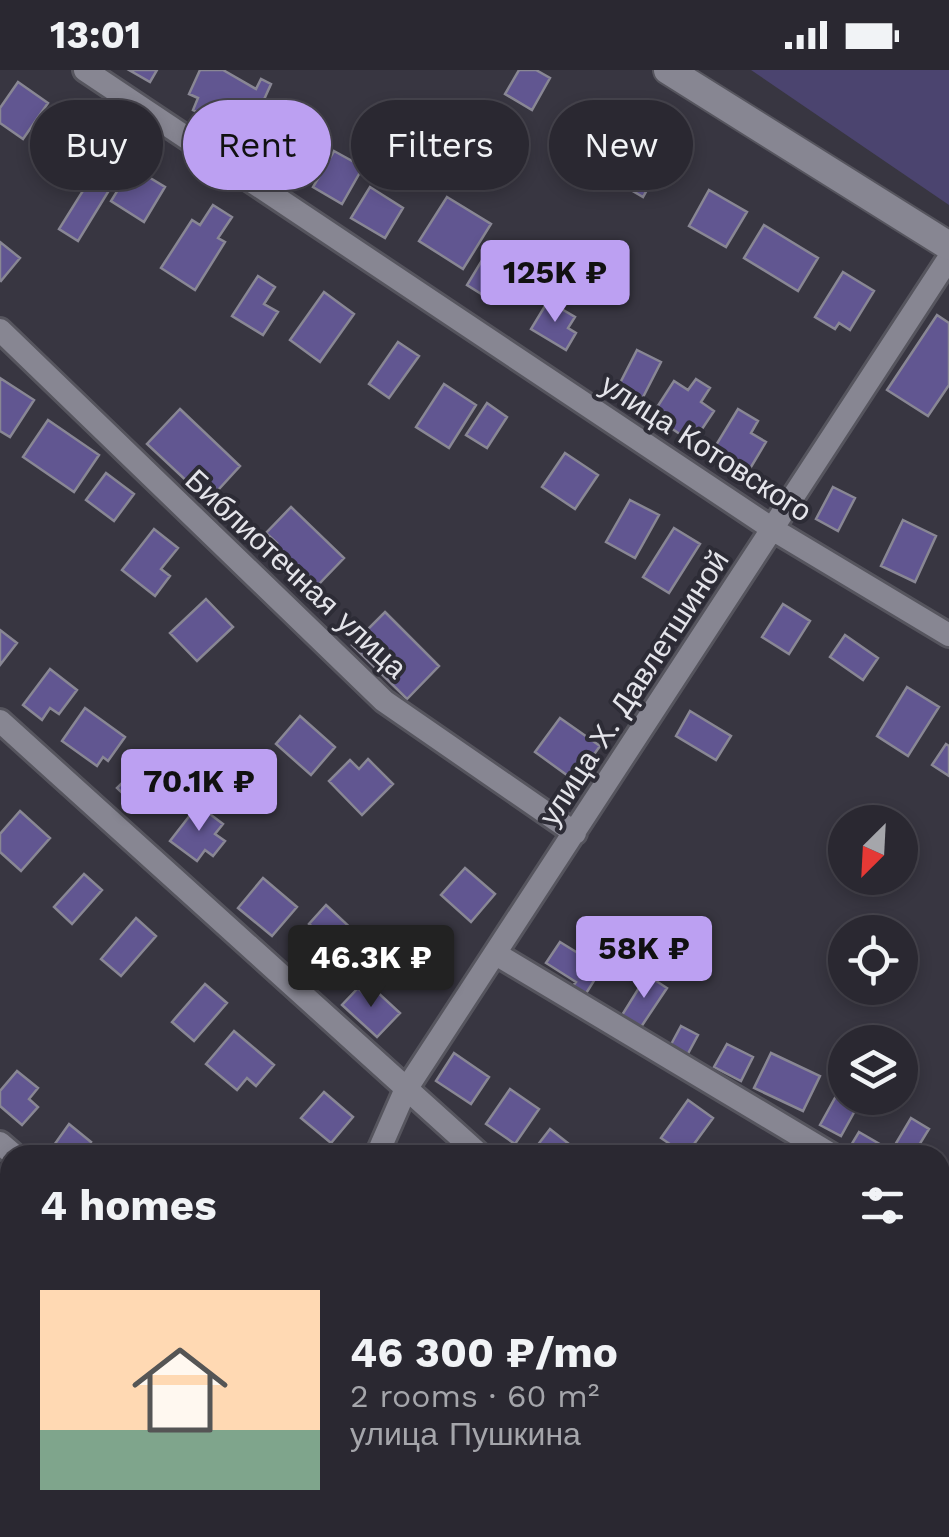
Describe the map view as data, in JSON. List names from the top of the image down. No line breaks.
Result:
{"streets":{"street":["улица Котовского","Библиотечная улица","улица Х. Давлетшиной"]},"crossings":[["улица Котовского","улица Х. Давлетшиной"],["Библиотечная улица","улица Х. Давлетшиной"]],"north":"bottom left","page":{"status":"13:01","chip":["Buy","Rent","Filters","New"],"price":["125K ₽","70.1K ₽","58K ₽","46.3K ₽"],"heading":"4 homes","list":[{"name":"46 300 ₽/mo","note":"2 rooms · 60 m² · улица Пушкина"}]}}
